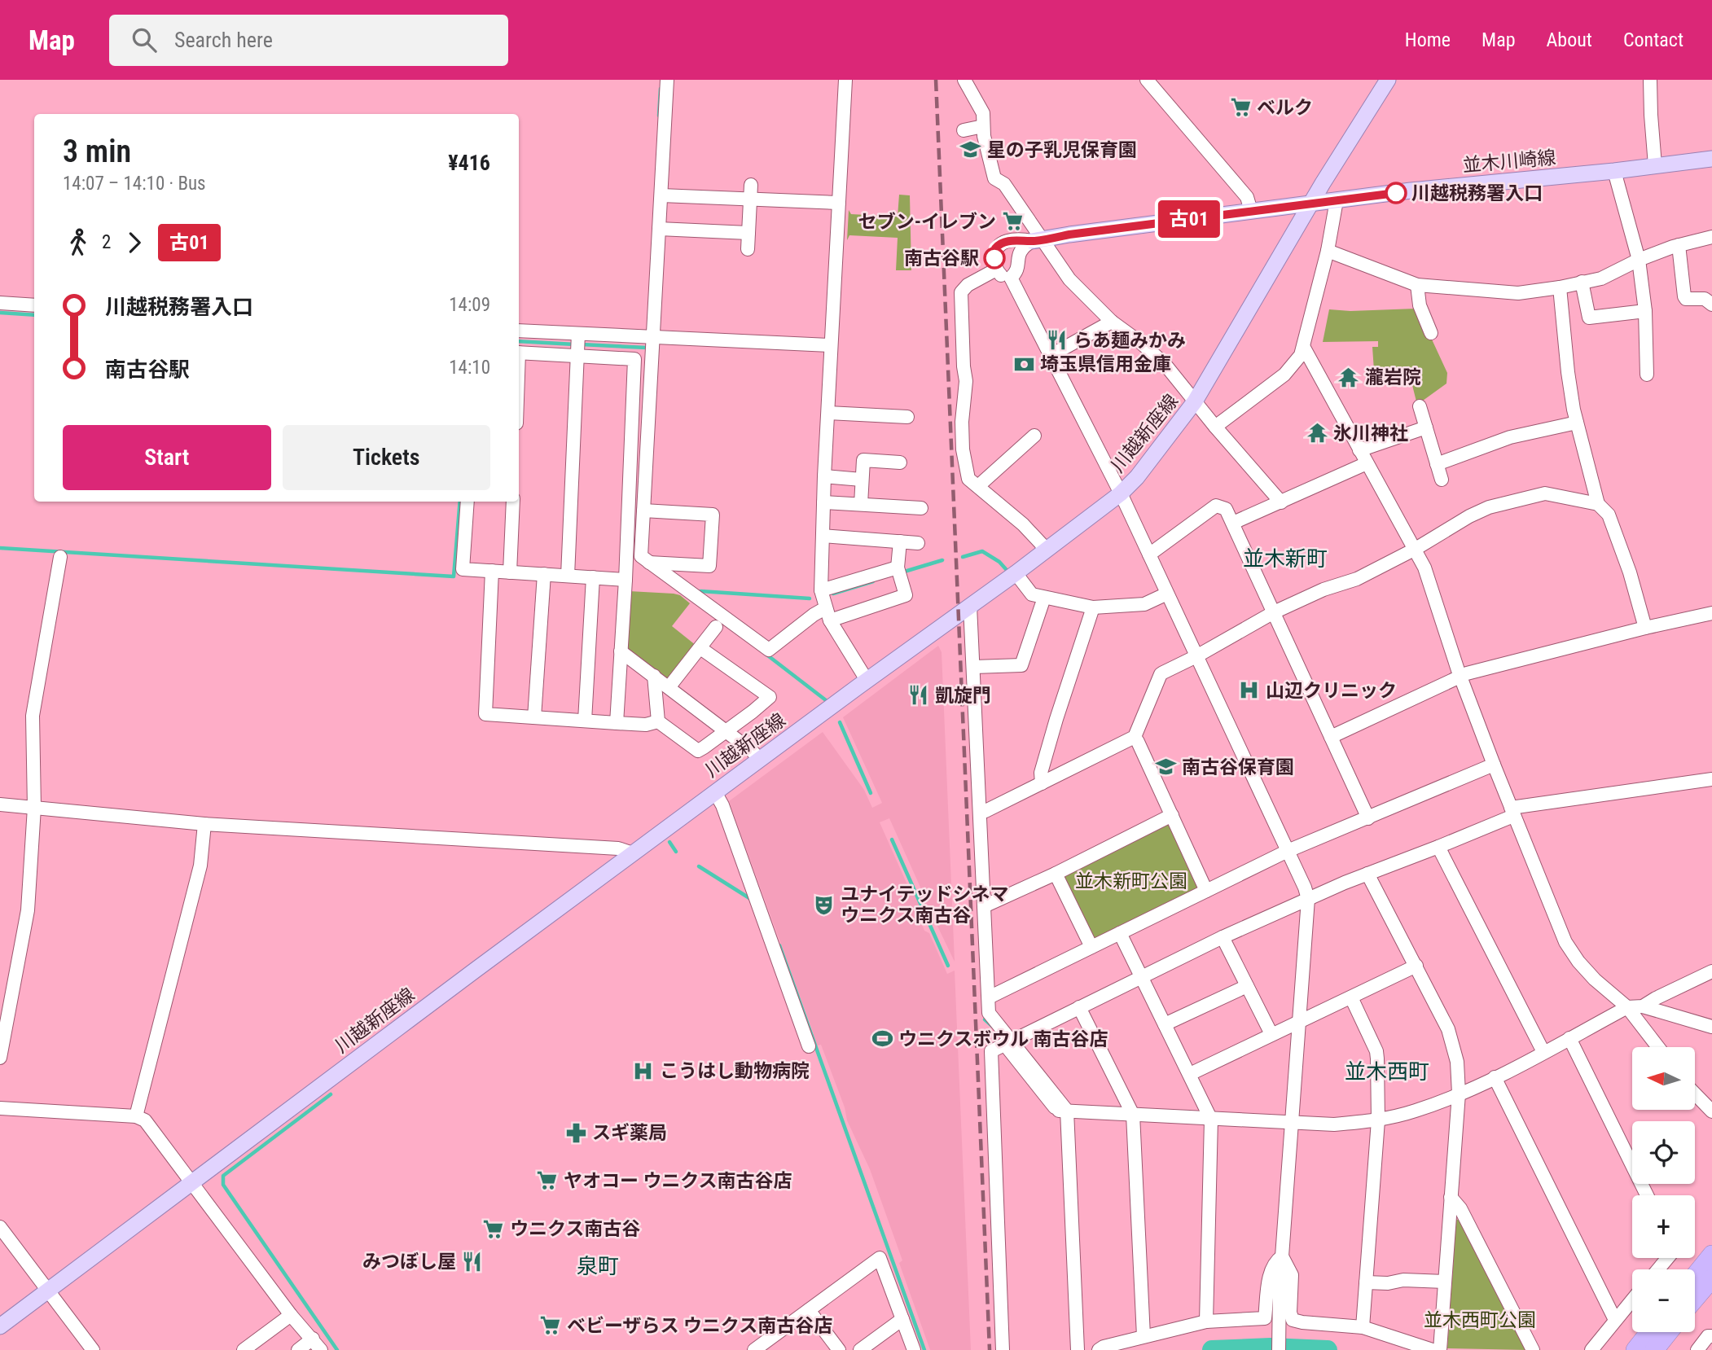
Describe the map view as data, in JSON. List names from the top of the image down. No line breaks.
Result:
{"streets":{"main road":["並木川崎線","川越新座線"]},"crossings":[["並木川崎線","川越新座線"]],"districts":["並木新町","並木西町","泉町"],"parks":["並木新町公園","並木西町公園"],"places":{"supermarket":["ベルク","セブン-イレブン","ヤオコー ウニクス南古谷店","ウニクス南古谷","ベビーザらス ウニクス南古谷店"],"school or university":["星の子乳児保育園","南古谷保育園"],"other":["川越税務署入口","南古谷駅"],"restaurant":["らあ麺みかみ","凱旋門","みつぼし屋"],"bank":["埼玉県信用金庫"],"temple":["瀧岩院","氷川神社"],"hospital":["山辺クリニック","こうはし動物病院"],"theatre":["ユナイテッドシネマ ウニクス南古谷"],"sports":["ウニクスボウル 南古谷店"],"pharmacy":["スギ薬局"]},"lines":["bus line 古01"],"north":"left","page":{"header":"Map","search":"Search here","nav":["Home","Map","About","Contact"],"on_map":"古01","heading":["3 min","14:07 – 14:10 · Bus","¥416"],"legs":["2","古01"],"list":[{"name":"川越税務署入口","value":"14:09"},{"name":"南古谷駅","value":"14:10"}],"buttons":["Start","Tickets"],"map_buttons":["+","−"]}}
